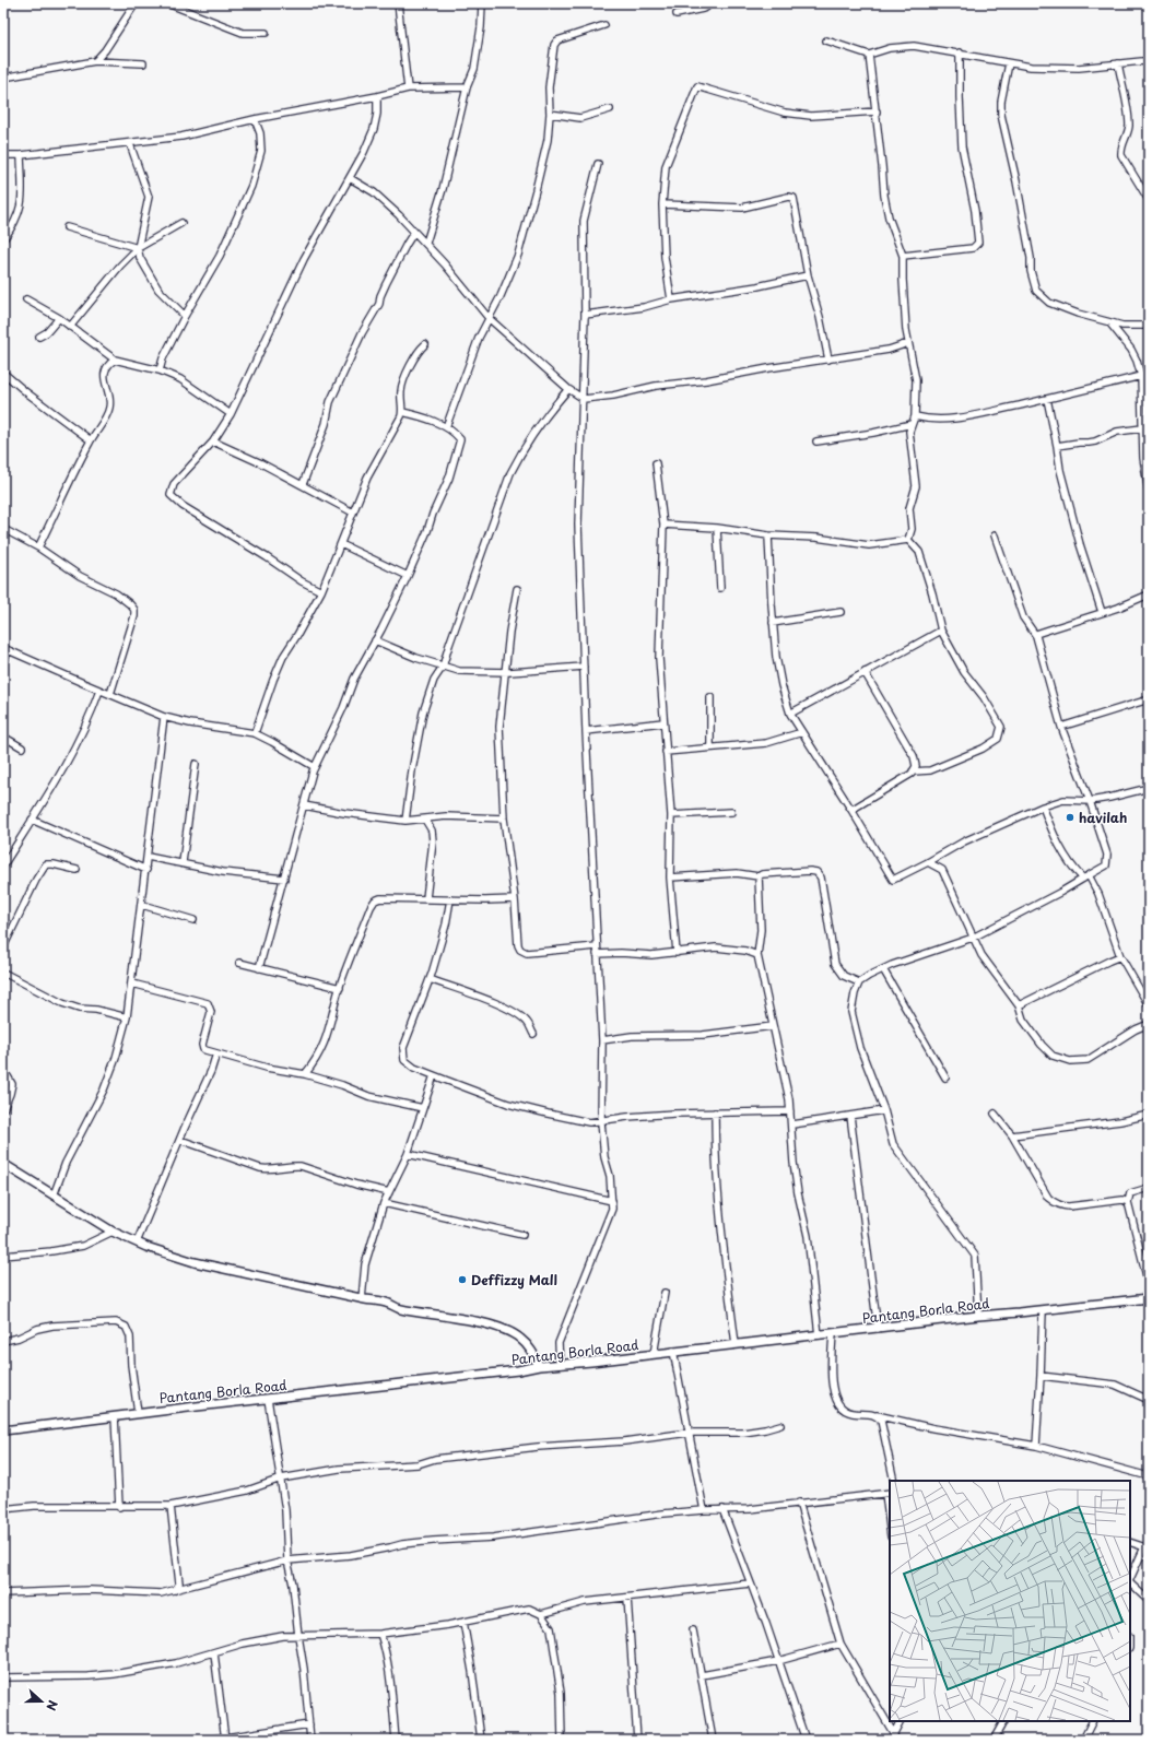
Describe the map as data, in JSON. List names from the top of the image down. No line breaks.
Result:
{"streets":{"street":["Pantang Borla Road"]},"places":["havilah","Deffizzy Mall"],"north":"right"}
